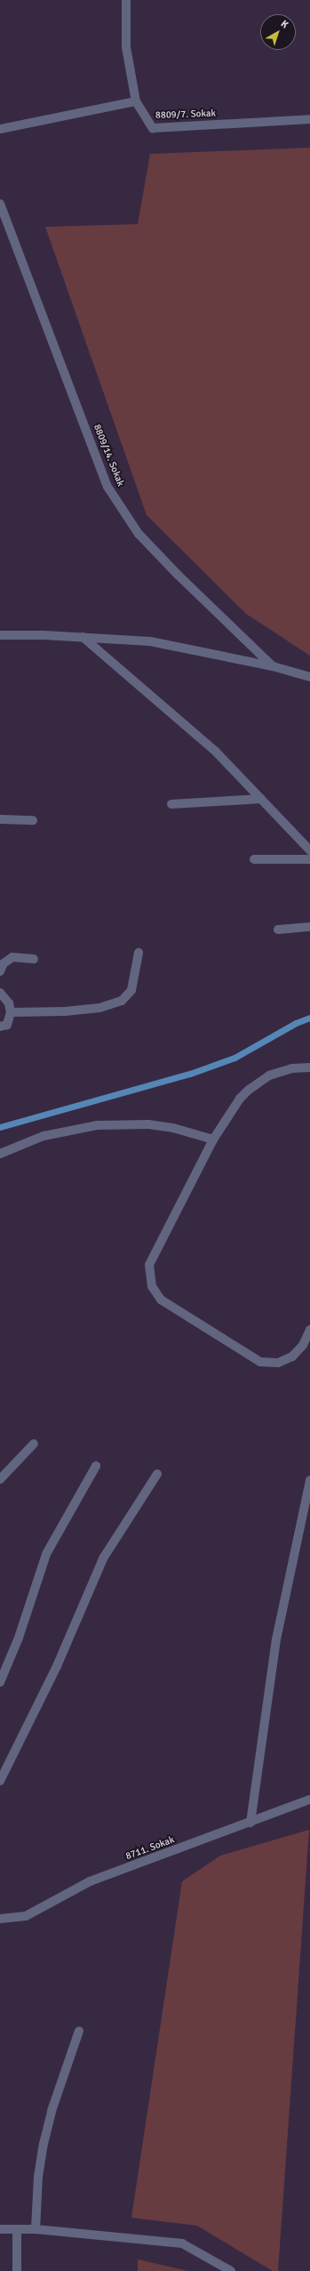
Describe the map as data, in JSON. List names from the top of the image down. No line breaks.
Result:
{"streets":{"street":["8809/7. Sokak","8809/14. Sokak","8711. Sokak"]},"north":"top right"}
